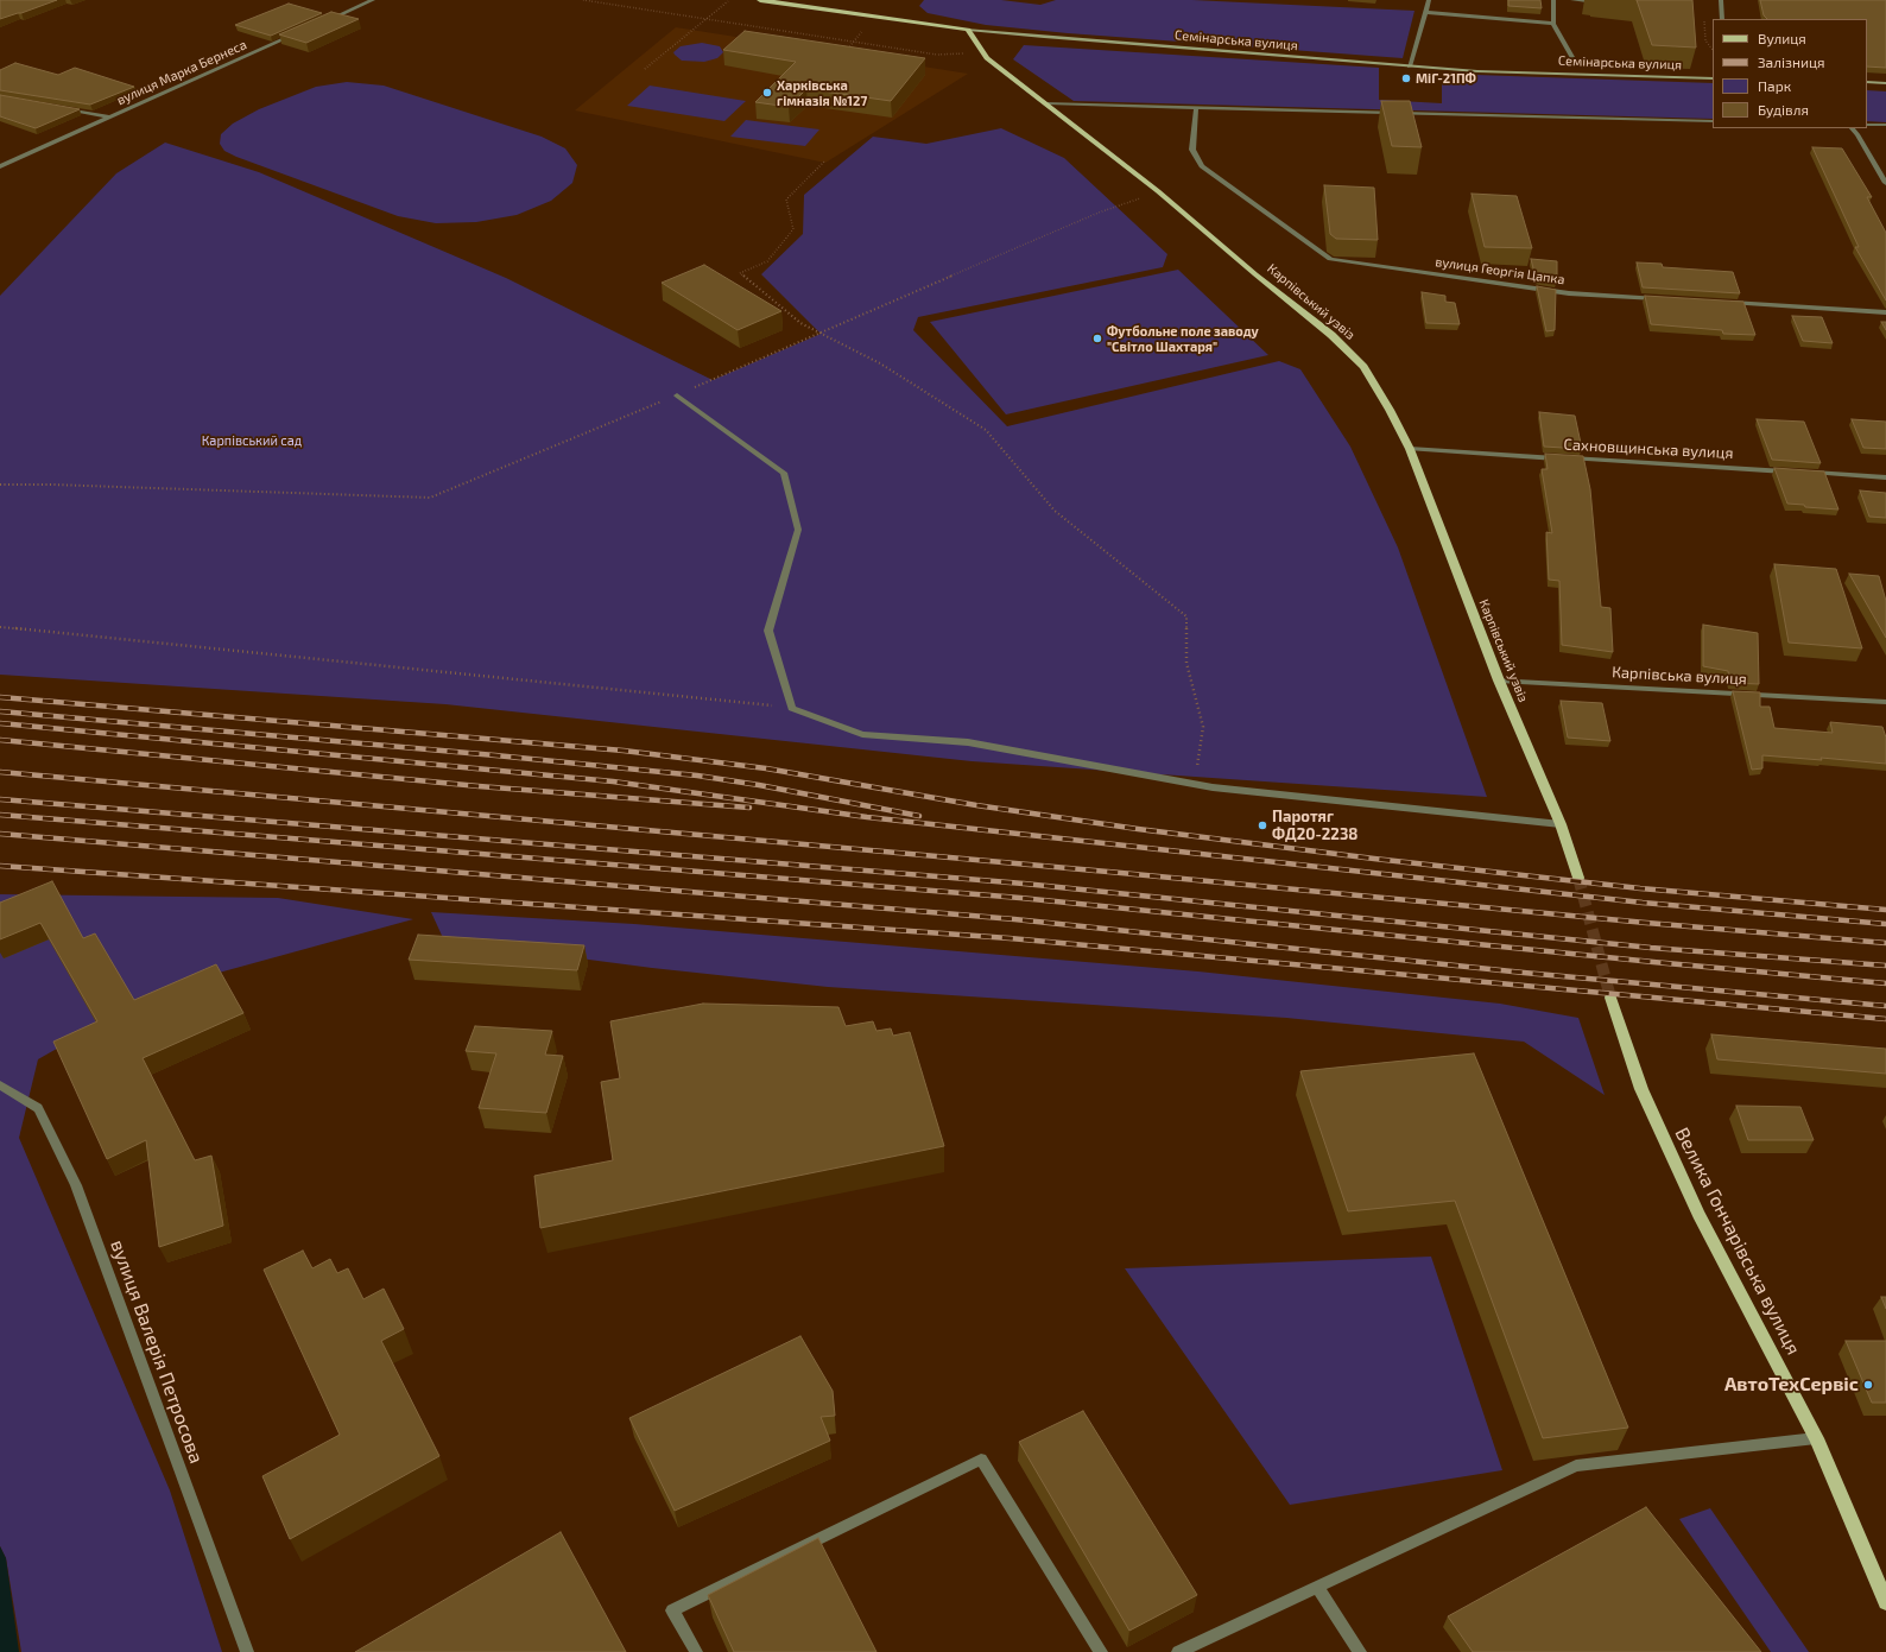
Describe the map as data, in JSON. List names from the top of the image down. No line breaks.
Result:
{"streets":{"main road":["Семінарська вулиця","Карпівський узвіз","Велика Гончарівська вулиця"],"street":["вулиця Марка Бернеса","вулиця Георгія Цапка","Сахновщинська вулиця","Карпівська вулиця","вулиця Валерія Петросова"]},"crossings":[["Семінарська вулиця","Карпівський узвіз"],["Карпівський узвіз","Сахновщинська вулиця"],["Карпівський узвіз","Карпівська вулиця"]],"parks":["Карпівський сад"],"places":["МіГ-21ПФ","Харківська гімназія №127","Футбольне поле заводу \"Світло Шахтаря\"","Паротяг ФД20-2238","АвтоТехСервіс"],"legend":["Вулиця","Залізниця","Парк","Будівля"]}
